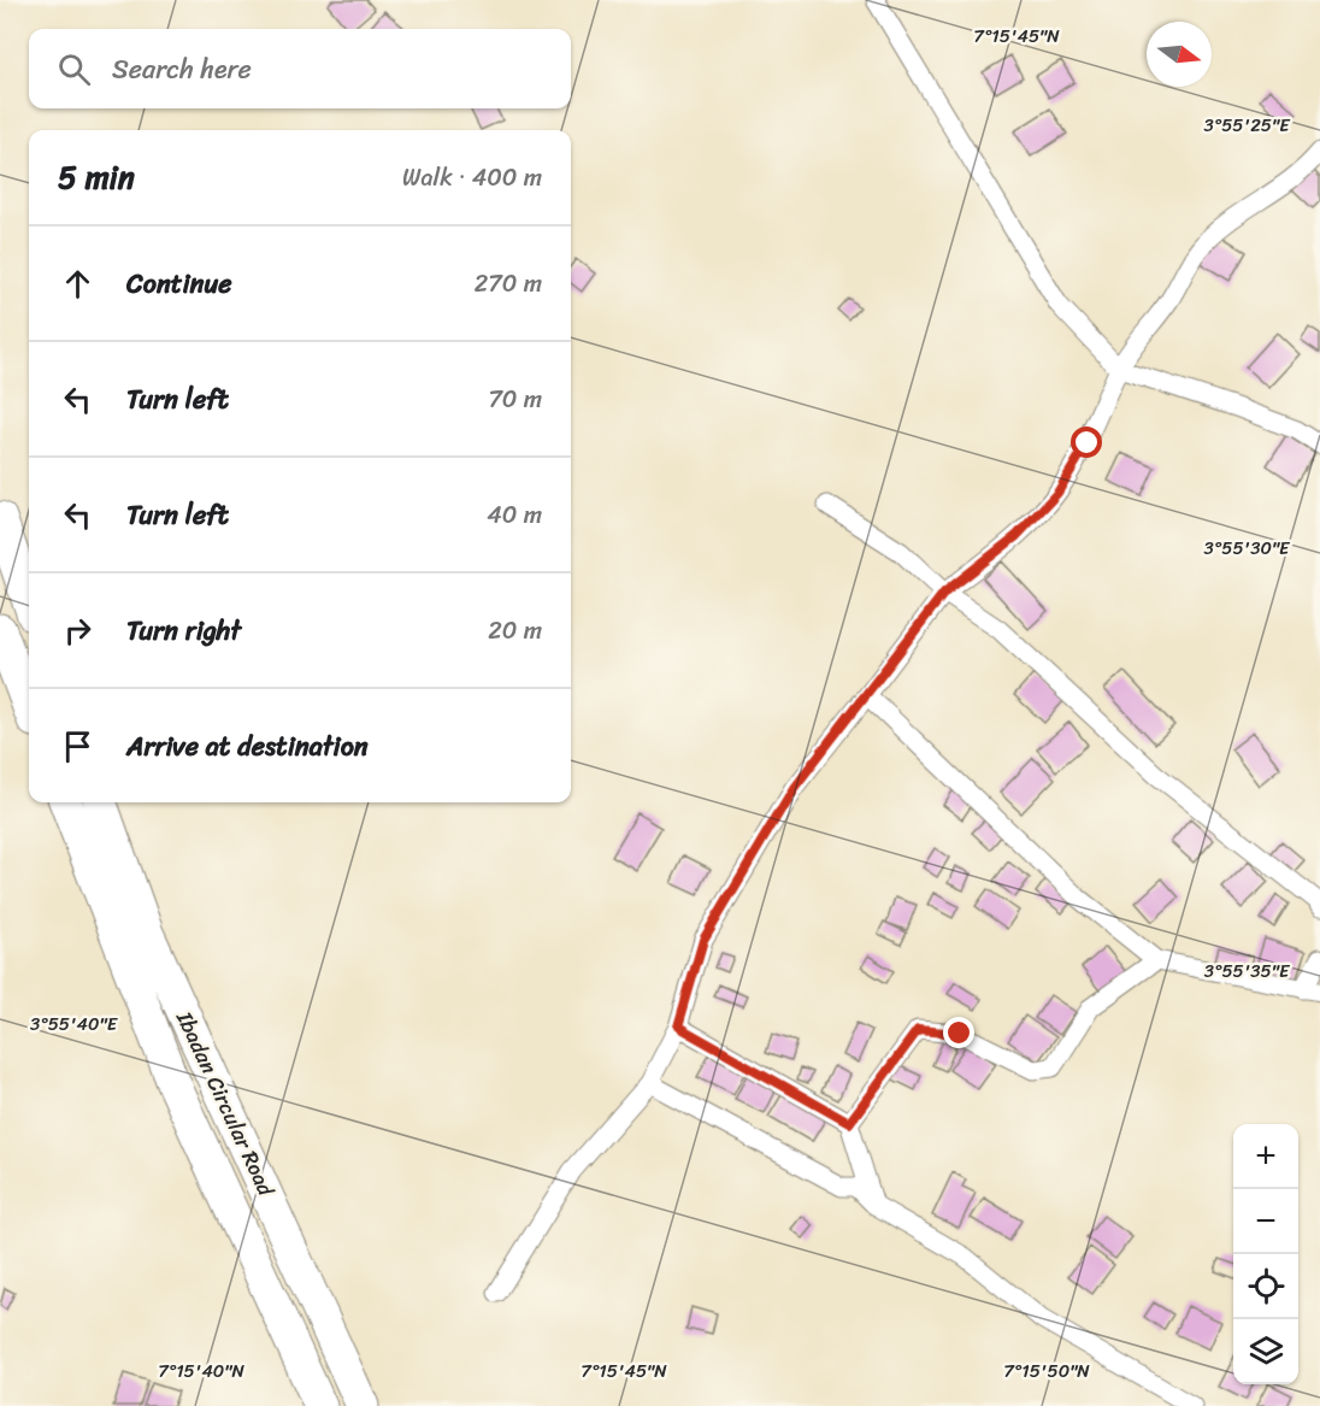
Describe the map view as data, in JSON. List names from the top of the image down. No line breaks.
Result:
{"streets":{"highway":["Ibadan Circular Road"]},"north":"right","page":{"search":"Search here","heading":["5 min","Walk · 400 m"],"list":[["Continue","270 m"],["Turn left","70 m"],["Turn left","40 m"],["Turn right","20 m"],"Arrive at destination"],"map_buttons":["+","−"]},"coordinates":["7°15'45\"N","3°55'25\"E","3°55'30\"E","3°55'35\"E","3°55'40\"E","7°15'40\"N","7°15'50\"N"]}
